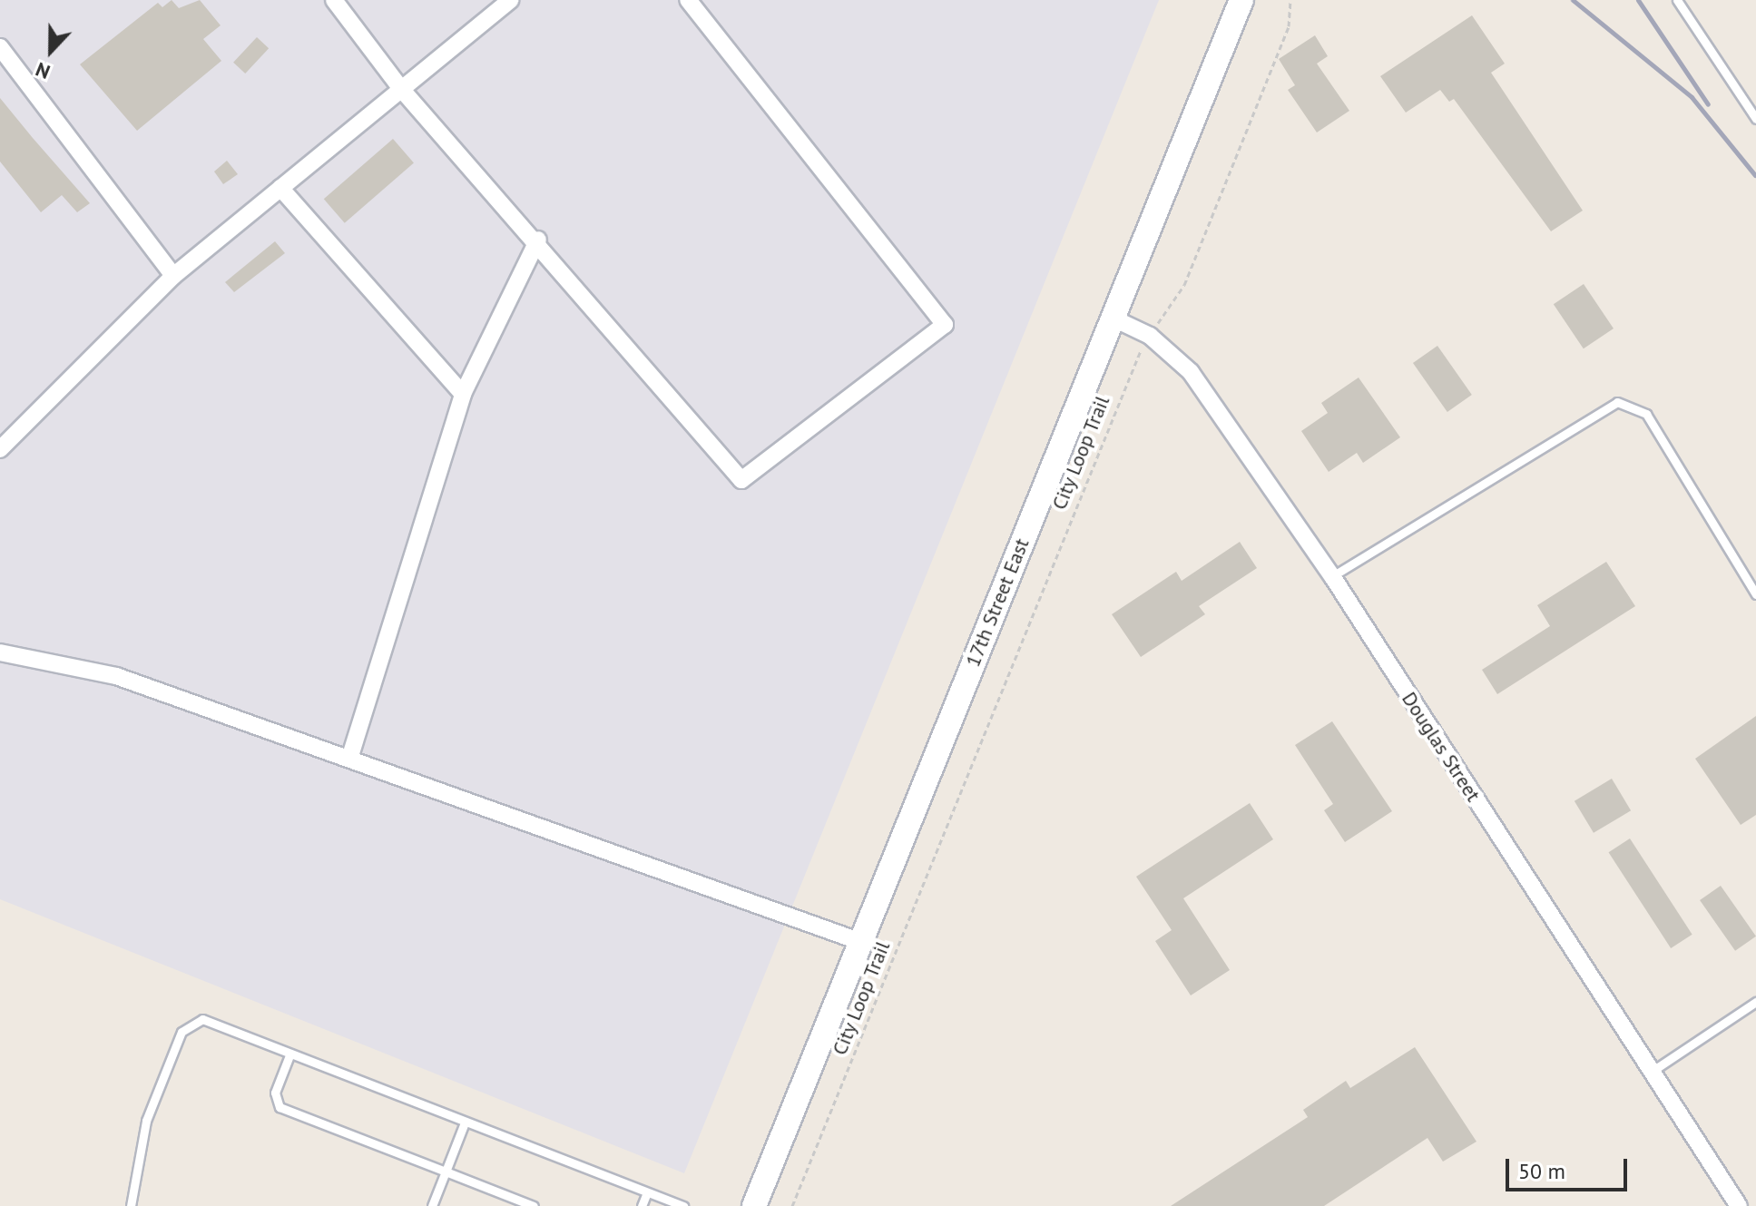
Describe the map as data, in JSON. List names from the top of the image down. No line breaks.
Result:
{"streets":{"main road":["17th Street East"],"street":["Douglas Street"],"path":["City Loop Trail"]},"crossings":[["City Loop Trail","Douglas Street"],["17th Street East","Douglas Street"]],"scale_bar":"50 m","north":"bottom"}
